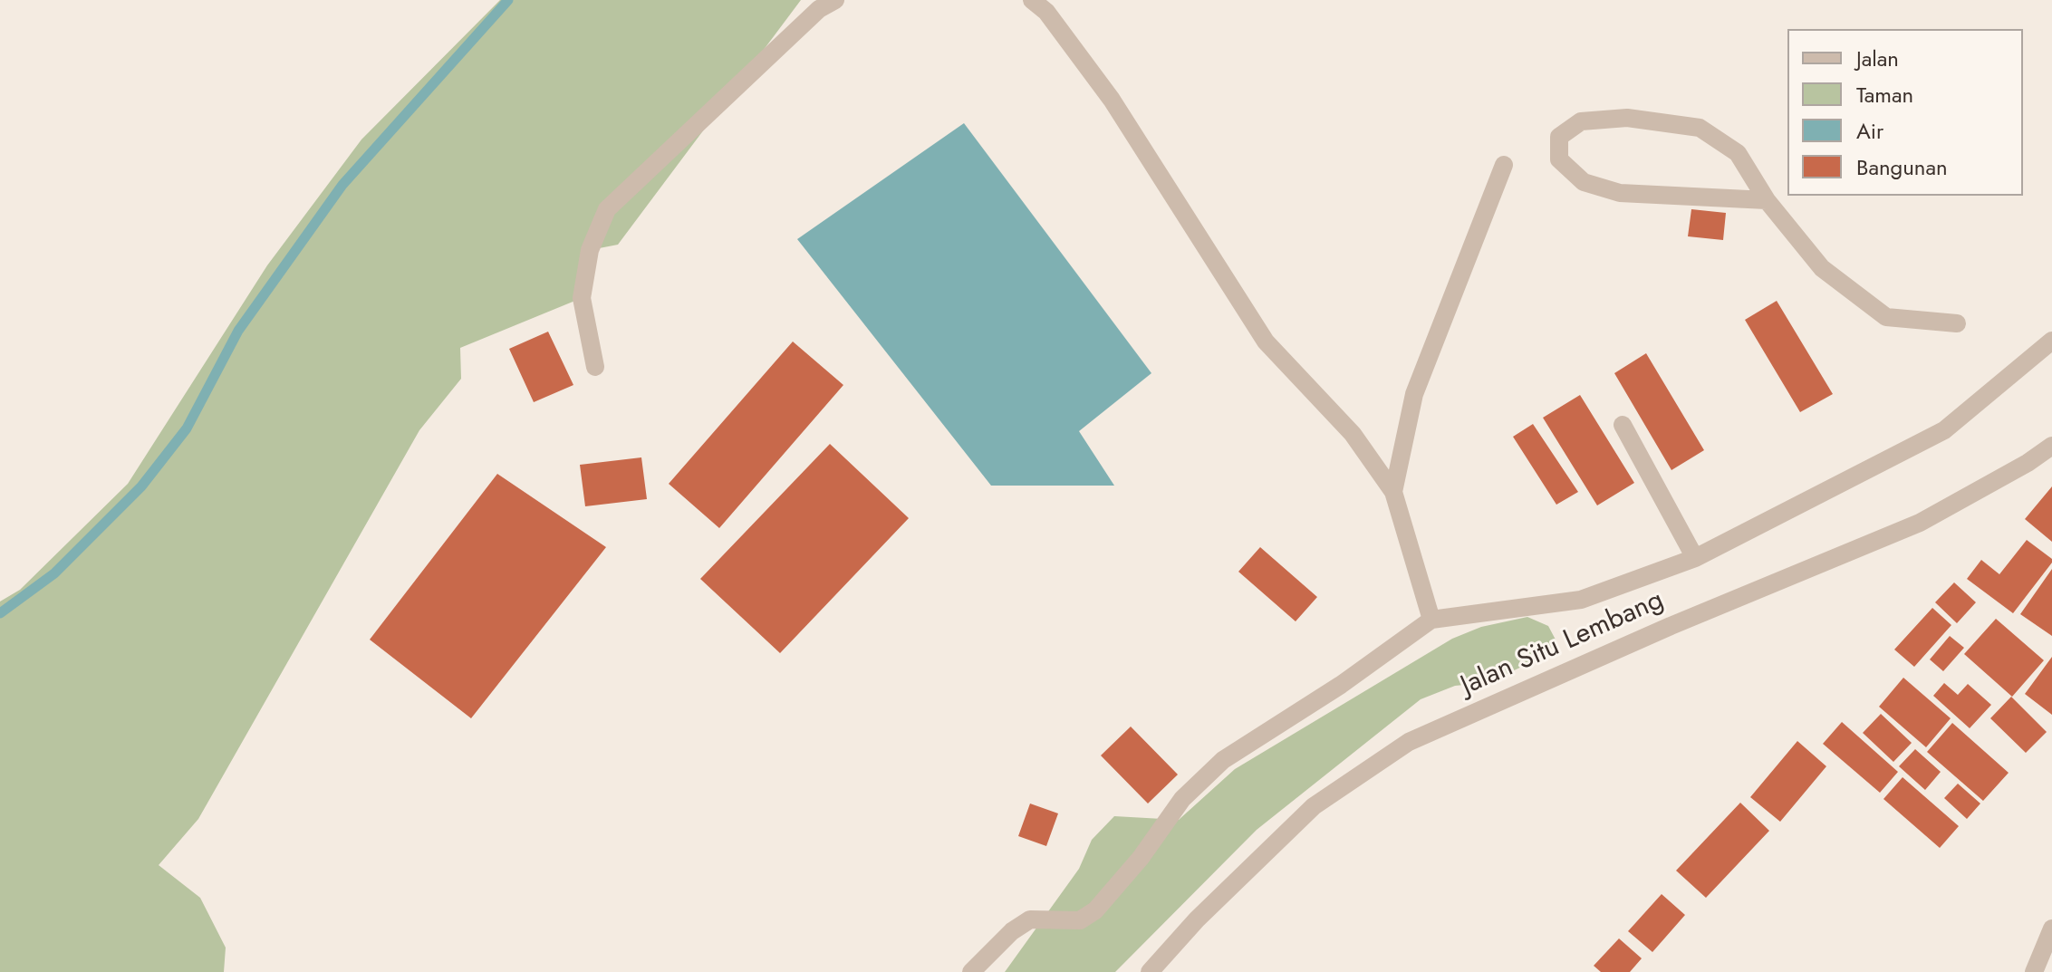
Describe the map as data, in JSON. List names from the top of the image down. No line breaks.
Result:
{"streets":{"street":["Jalan Situ Lembang"]},"legend":["Jalan","Taman","Air","Bangunan"]}
